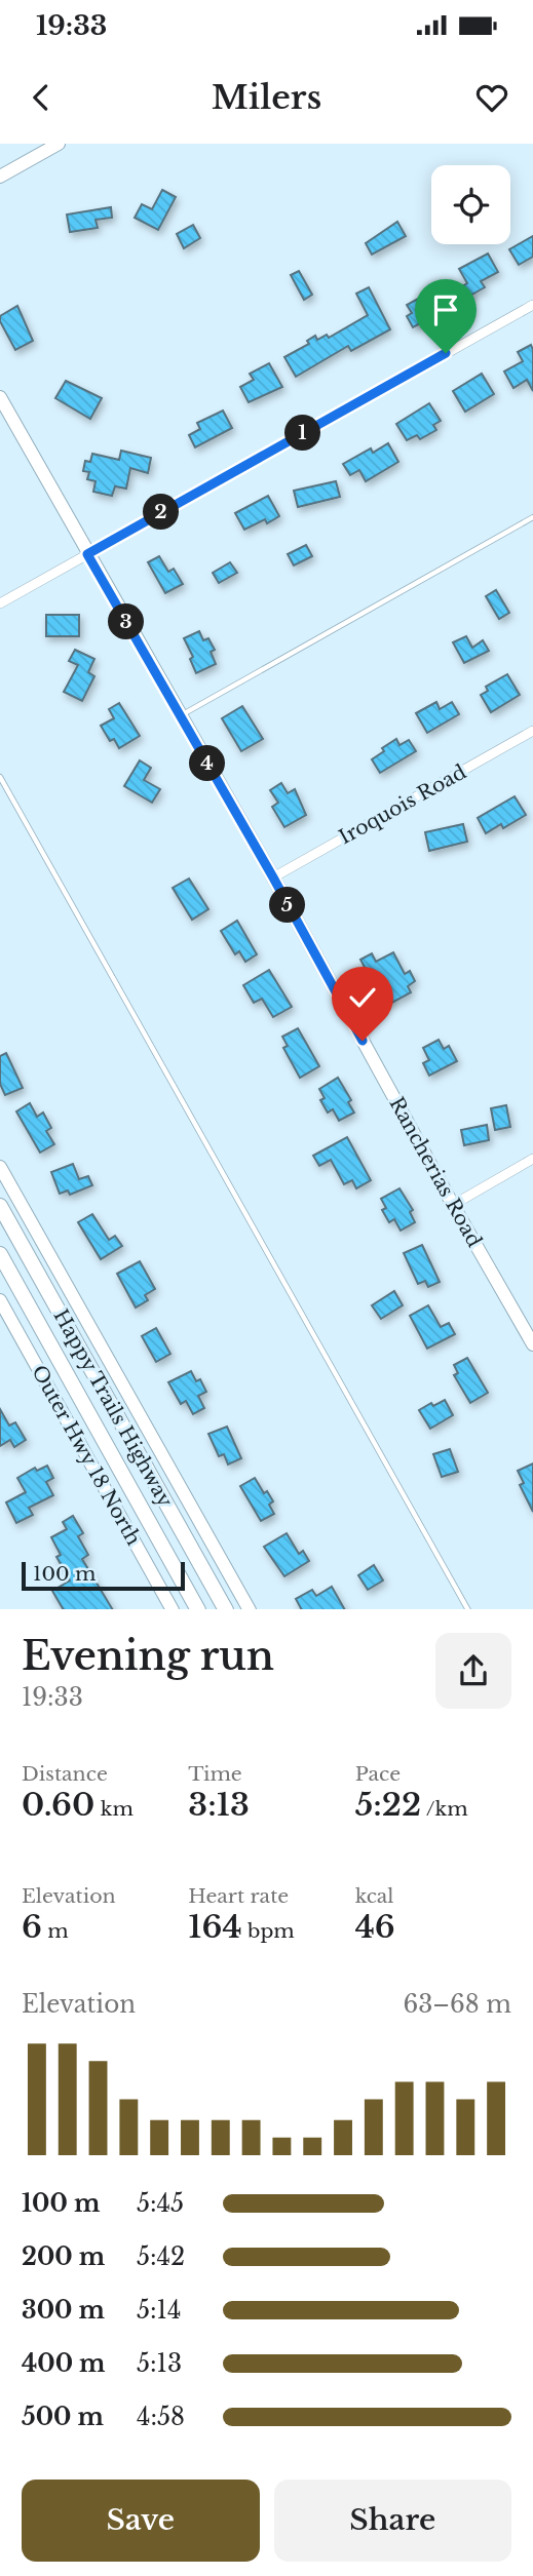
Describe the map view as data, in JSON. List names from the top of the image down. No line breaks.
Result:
{"streets":{"main road":["Happy Trails Highway"],"street":["Iroquois Road","Rancherias Road","Outer Hwy 18 North"]},"crossings":[["Iroquois Road","Rancherias Road"]],"scale_bar":"100 m","page":{"status":"19:33","header":"Milers","pins":["1","2","3","4","5"],"scale":"100 m","heading":["Evening run","19:33"],"stats":[["Distance","0.60 km"],["Time","3:13"],["Pace","5:22 /km"],["Elevation","6 m"],["Heart rate","164 bpm"],["kcal","46"]],"chart":["Elevation","63–68 m"],"list":[{"name":"100 m","note":"5:45"},{"name":"200 m","note":"5:42"},{"name":"300 m","note":"5:14"},{"name":"400 m","note":"5:13"},{"name":"500 m","note":"4:58"}],"buttons":["Save","Share"]}}
